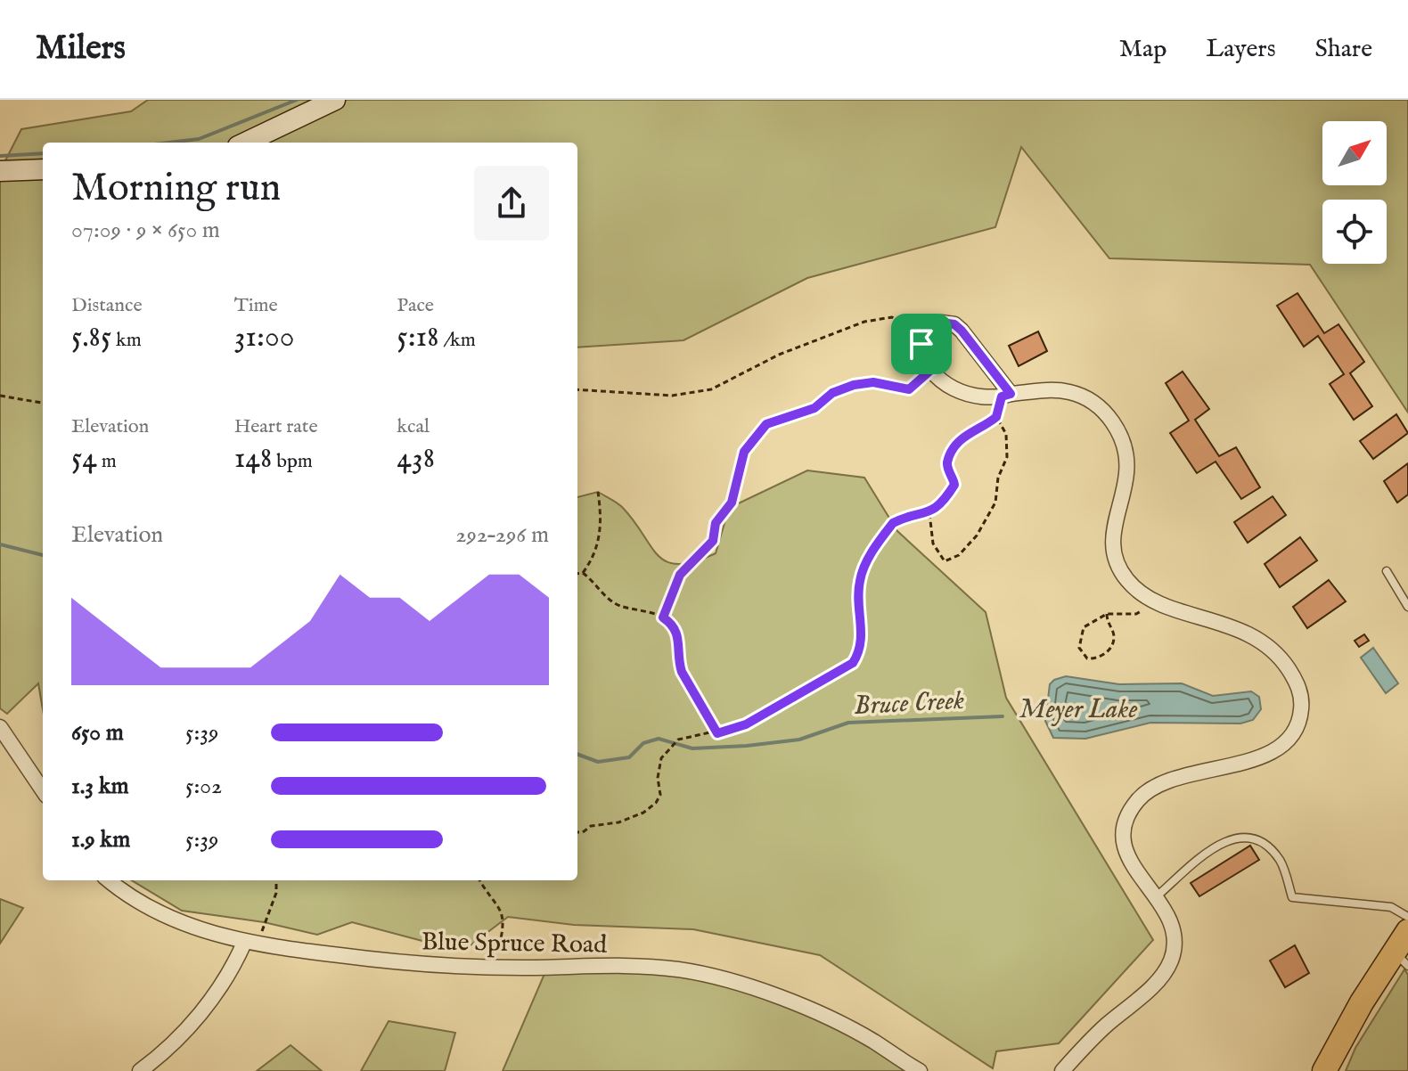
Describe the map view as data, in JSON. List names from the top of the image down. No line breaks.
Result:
{"streets":{"street":["Blue Spruce Road"]},"water":["Bruce Creek","Meyer Lake"],"north":"top right","page":{"header":"Milers","nav":["Map","Layers","Share"],"heading":["Morning run","07:09 · 9 × 650 m"],"stats":[["Distance","5.85 km"],["Time","31:00"],["Pace","5:18 /km"],["Elevation","54 m"],["Heart rate","148 bpm"],["kcal","438"]],"chart":["Elevation","292–296 m"],"list":[{"name":"650 m","note":"5:39"},{"name":"1.3 km","note":"5:02"},{"name":"1.9 km","note":"5:39"}]}}
